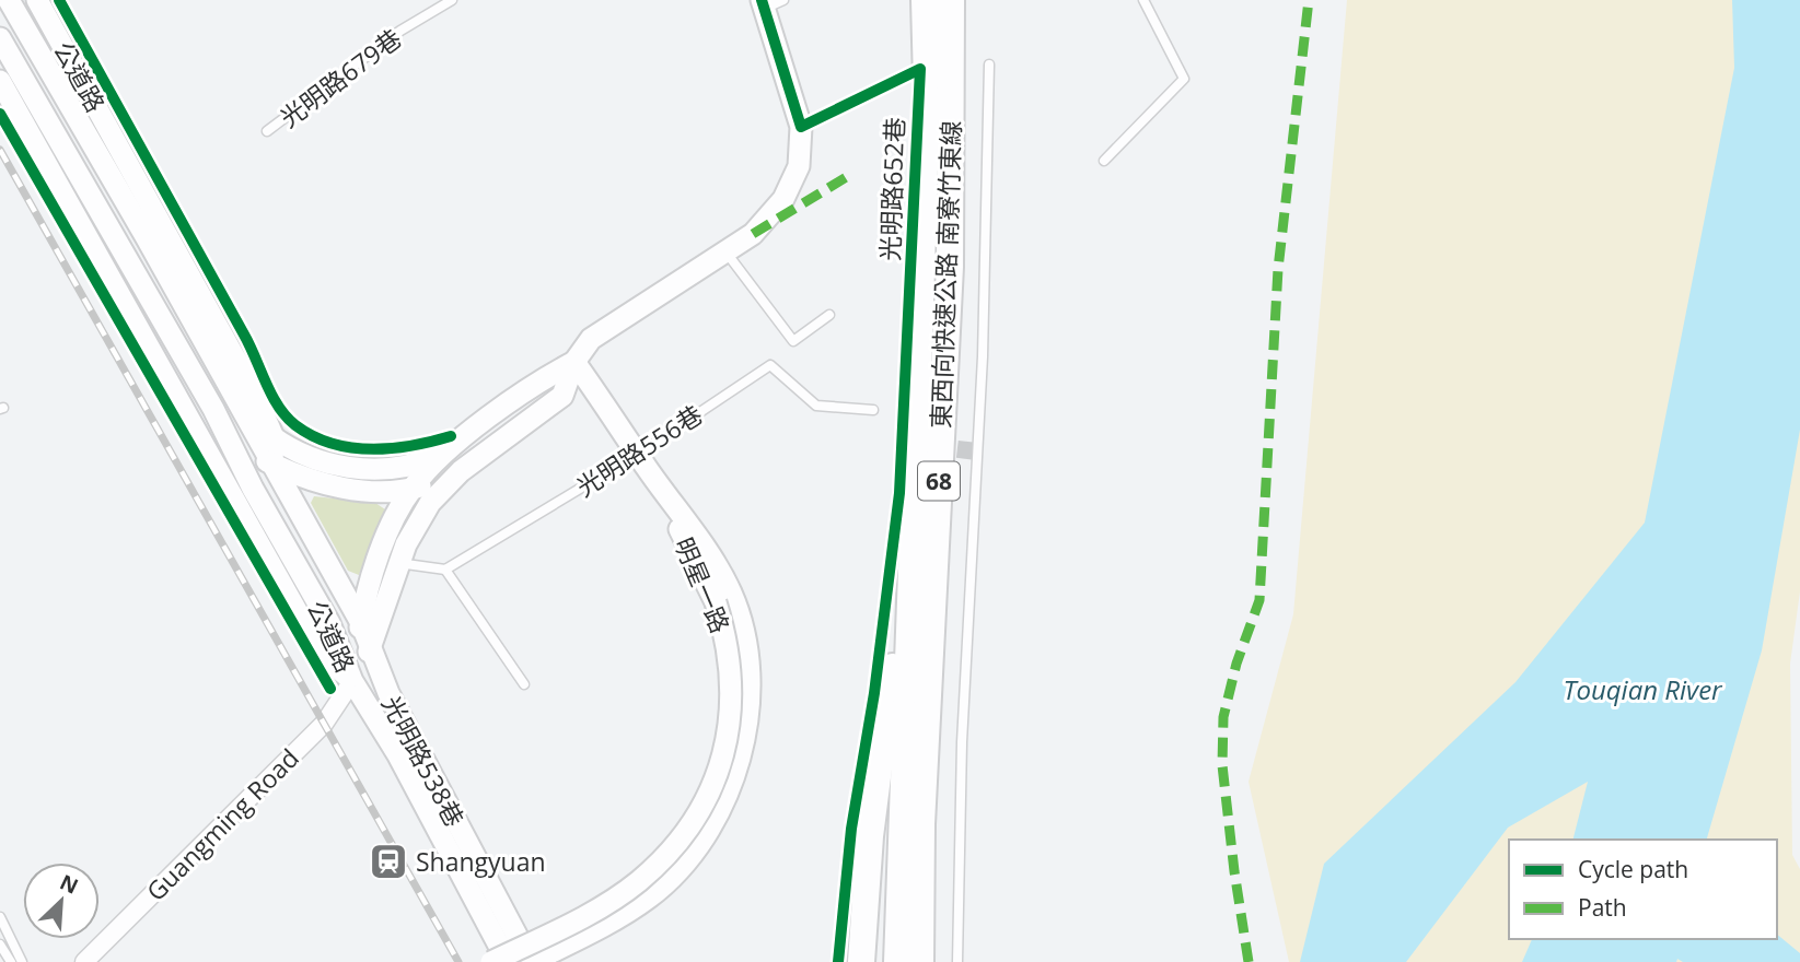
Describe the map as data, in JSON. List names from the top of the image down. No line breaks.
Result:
{"streets":{"highway":["東西向快速公路 南寮竹東線","68"],"street":["公道路","明星一路","光明路538巷","Guangming Road"],"lane":["光明路679巷","光明路652巷","光明路556巷"]},"crossings":[["公道路","光明路538巷"],["公道路","Guangming Road"],["光明路652巷","Guangming Road"],["光明路556巷","明星一路"],["明星一路","光明路538巷"],["明星一路","Guangming Road"],["光明路538巷","Guangming Road"]],"water":["Touqian River"],"places":{"station":["Shangyuan"]},"legend":["Cycle path","Path"],"north":"top right"}
